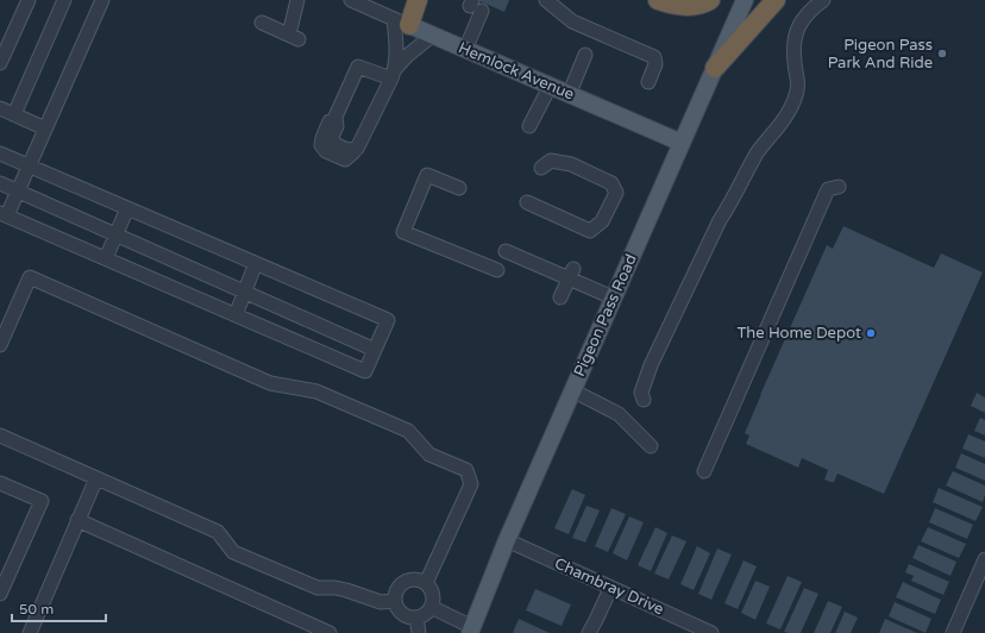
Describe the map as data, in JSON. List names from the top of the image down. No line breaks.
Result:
{"streets":{"main road":["Hemlock Avenue","Pigeon Pass Road"],"street":["Chambray Drive"]},"crossings":[["Hemlock Avenue","Pigeon Pass Road"],["Pigeon Pass Road","Chambray Drive"]],"places":["Pigeon Pass Park And Ride","The Home Depot"],"scale_bar":"50 m"}
